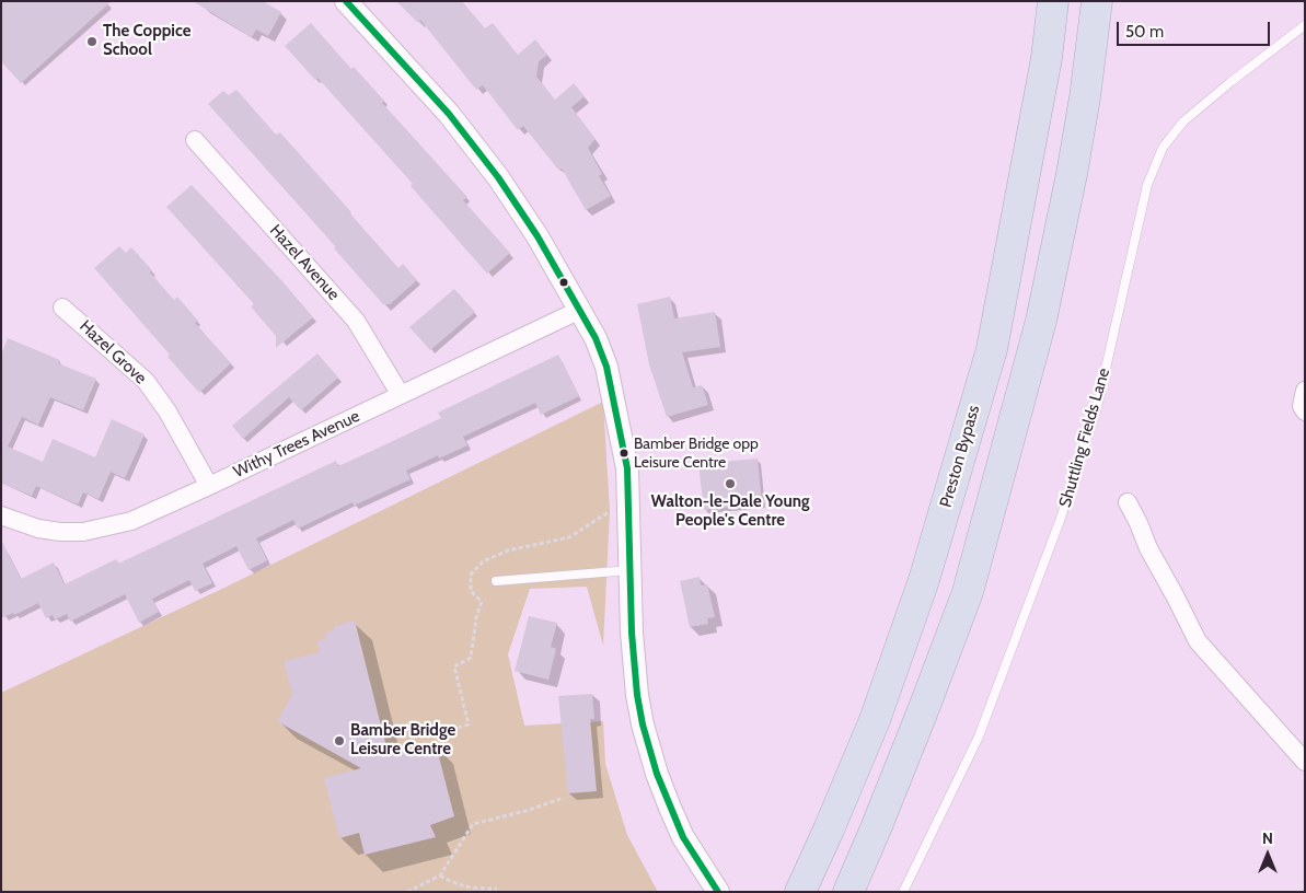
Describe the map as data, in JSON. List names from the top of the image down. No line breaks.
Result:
{"streets":{"highway":["Preston Bypass"],"street":["Hazel Avenue","Hazel Grove","Withy Trees Avenue"],"lane":["Shuttling Fields Lane"]},"crossings":[["Hazel Avenue","Withy Trees Avenue"],["Hazel Grove","Withy Trees Avenue"]],"places":["The Coppice School","Bamber Bridge opp Leisure Centre","Walton-le-Dale Young People's Centre","Bamber Bridge Leisure Centre"],"scale_bar":"50 m","north":"top"}
